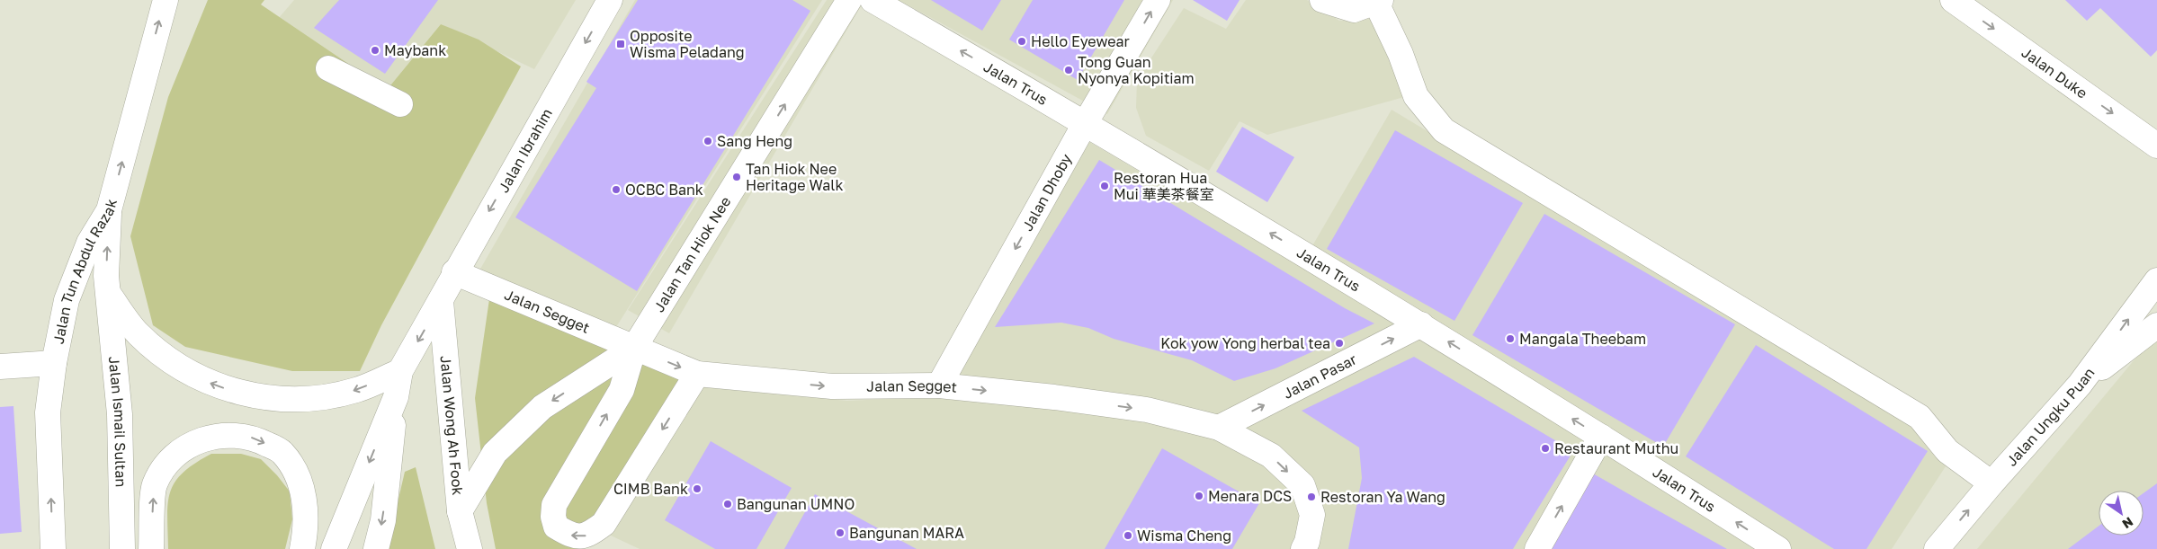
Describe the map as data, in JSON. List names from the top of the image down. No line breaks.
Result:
{"streets":{"street":["Jalan Duke","Jalan Trus","Jalan Ibrahim","Jalan Dhoby","Jalan Tan Hiok Nee","Jalan Tun Abdul Razak","Jalan Segget","Jalan Pasar","Jalan Ungku Puan","Jalan Ismail Sultan","Jalan Wong Ah Fook"]},"crossings":[["Jalan Trus","Jalan Dhoby"],["Jalan Trus","Jalan Pasar"],["Jalan Ibrahim","Jalan Segget"],["Jalan Ibrahim","Jalan Wong Ah Fook"],["Jalan Dhoby","Jalan Segget"],["Jalan Tan Hiok Nee","Jalan Segget"],["Jalan Tun Abdul Razak","Jalan Ismail Sultan"],["Jalan Segget","Jalan Pasar"]],"one_way":["Jalan Duke","Jalan Ibrahim","Jalan Tan Hiok Nee","Jalan Tun Abdul Razak","Jalan Segget","Jalan Pasar"],"places":{"other":["Hello Eyewear","Maybank","Tong Guan Nyonya Kopitiam","Sang Heng","Tan Hiok Nee Heritage Walk","Restoran Hua Mui 華美茶餐室","OCBC Bank","Mangala Theebam","Kok yow Yong herbal tea","Restaurant Muthu","CIMB Bank","Menara DCS","Restoran Ya Wang","Bangunan UMNO","Bangunan MARA","Wisma Cheng"],"transit":["Opposite Wisma Peladang"]},"north":"bottom right"}
